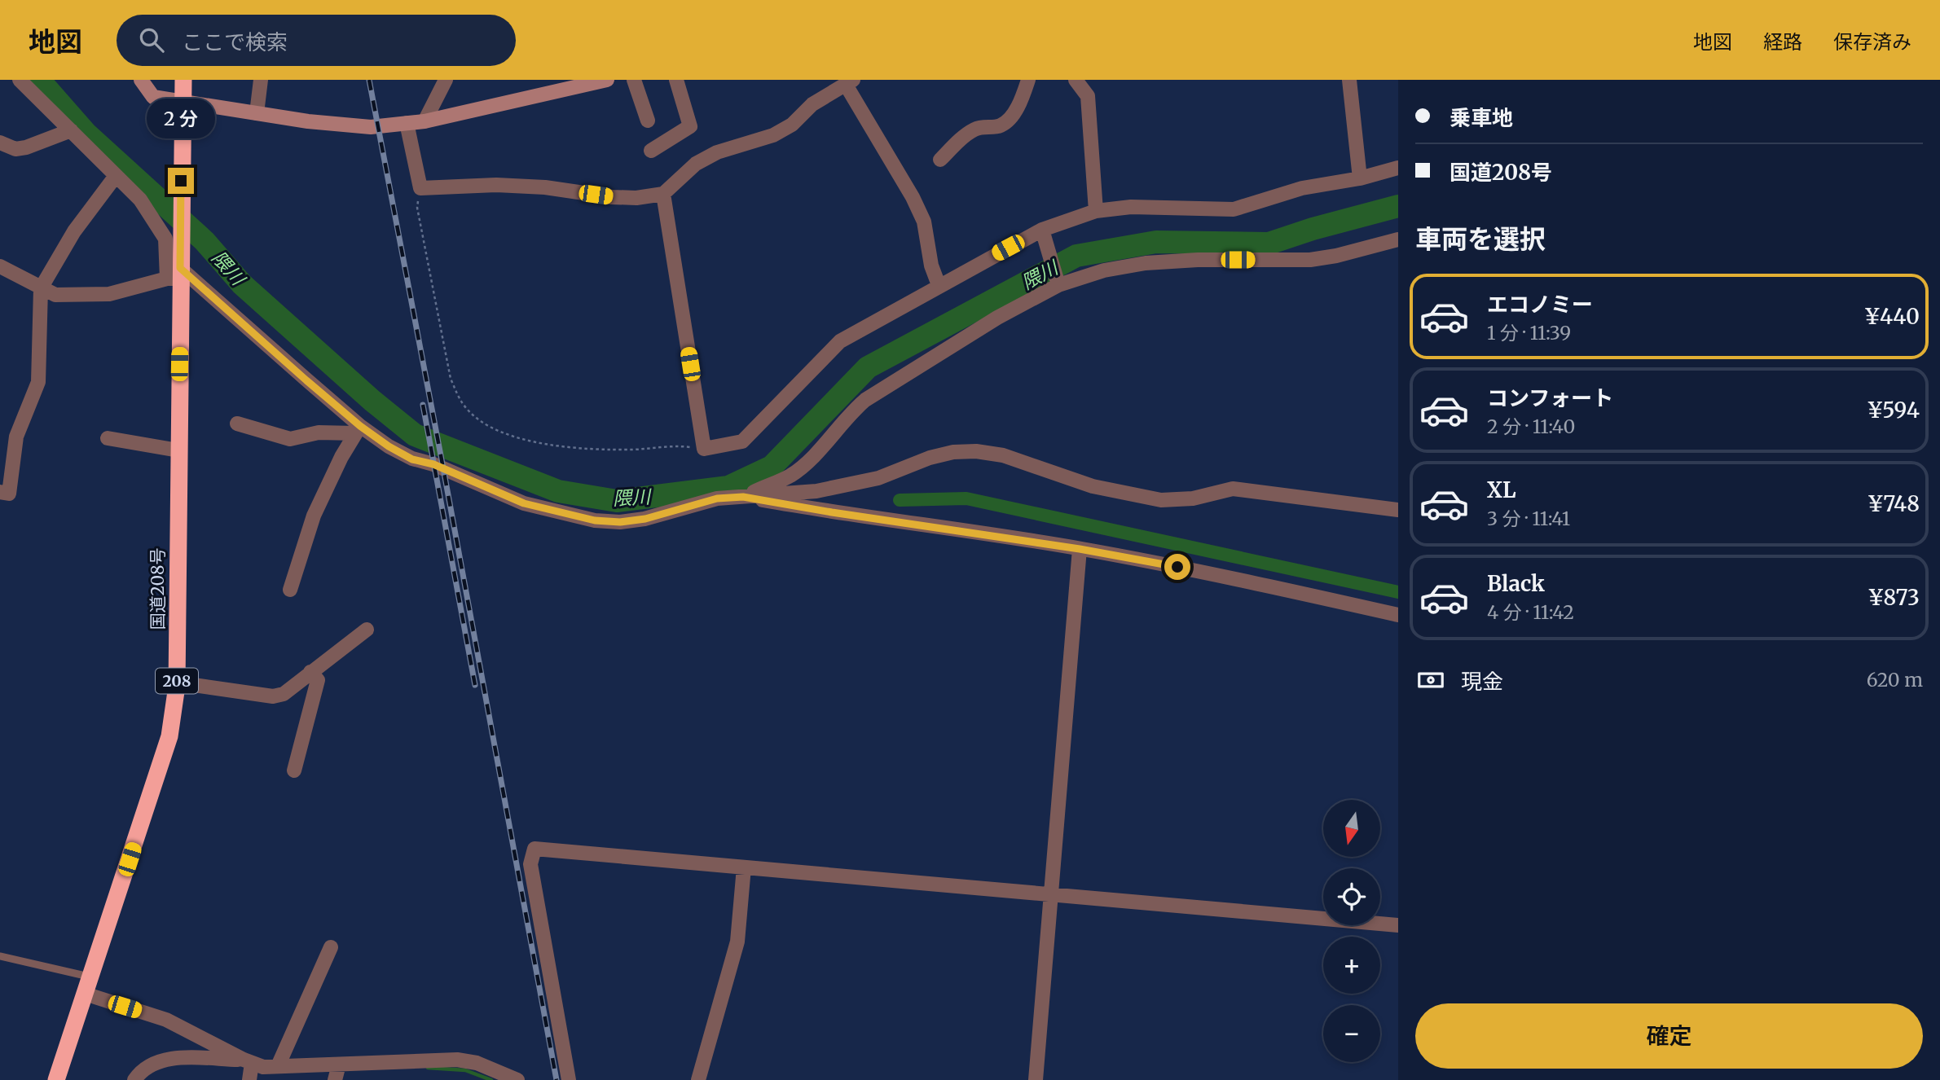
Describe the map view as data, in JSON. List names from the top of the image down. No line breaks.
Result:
{"streets":{"highway":["国道208号","208"]},"water":["隈川"],"north":"bottom","page":{"header":"地図","search":"ここで検索","nav":["地図","経路","保存済み"],"banner":["乗車地","国道208号"],"bubble":"2 分","heading":"車両を選択","list":[{"name":"エコノミー","note":"1 分 · 11:39","value":"¥440"},{"name":"コンフォート","note":"2 分 · 11:40","value":"¥594"},{"name":"XL","note":"3 分 · 11:41","value":"¥748"},{"name":"Black","note":"4 分 · 11:42","value":"¥873"}],"pay":["現金","620 m"],"map_buttons":["+","−"],"buttons":"確定"}}
